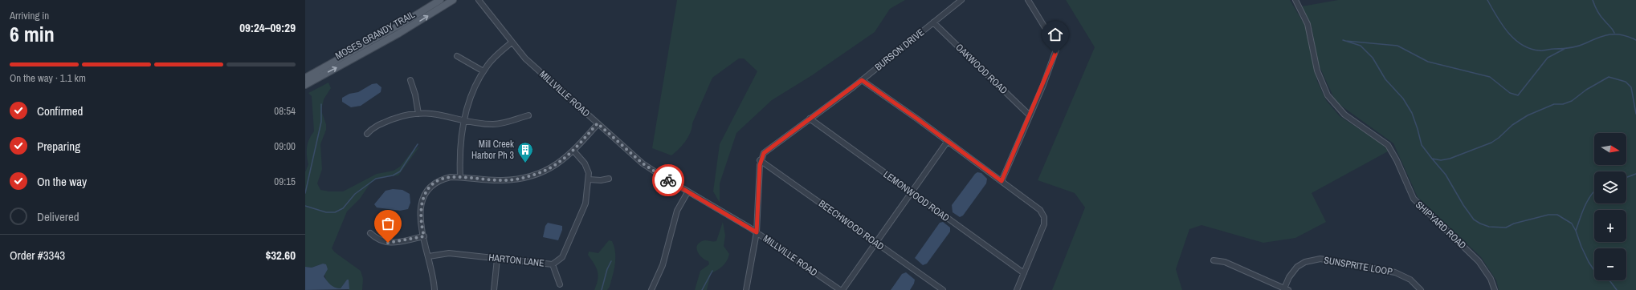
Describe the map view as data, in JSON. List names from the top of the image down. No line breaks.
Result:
{"streets":{"main road":["MOSES GRANDY TRAIL"],"street":["BURSON DRIVE","OAKWOOD ROAD","MILLVILLE ROAD","LEMONWOOD ROAD","BEECHWOOD ROAD","SHIPYARD ROAD","HARTON LANE","SUNSPRITE LOOP"]},"crossings":[["BURSON DRIVE","OAKWOOD ROAD"],["BURSON DRIVE","LEMONWOOD ROAD"],["BURSON DRIVE","BEECHWOOD ROAD"]],"places":{"building":["Mill Creek Harbor Ph 3"]},"north":"right","page":{"heading":["6 min","Arriving in","09:24–09:29"],"panel":["Order #3343","$32.60"],"bar":"On the way · 1.1 km","list":[["Confirmed","08:54"],["Preparing","09:00"],["On the way","09:15"],"Delivered"],"map_buttons":["+","−"]}}
